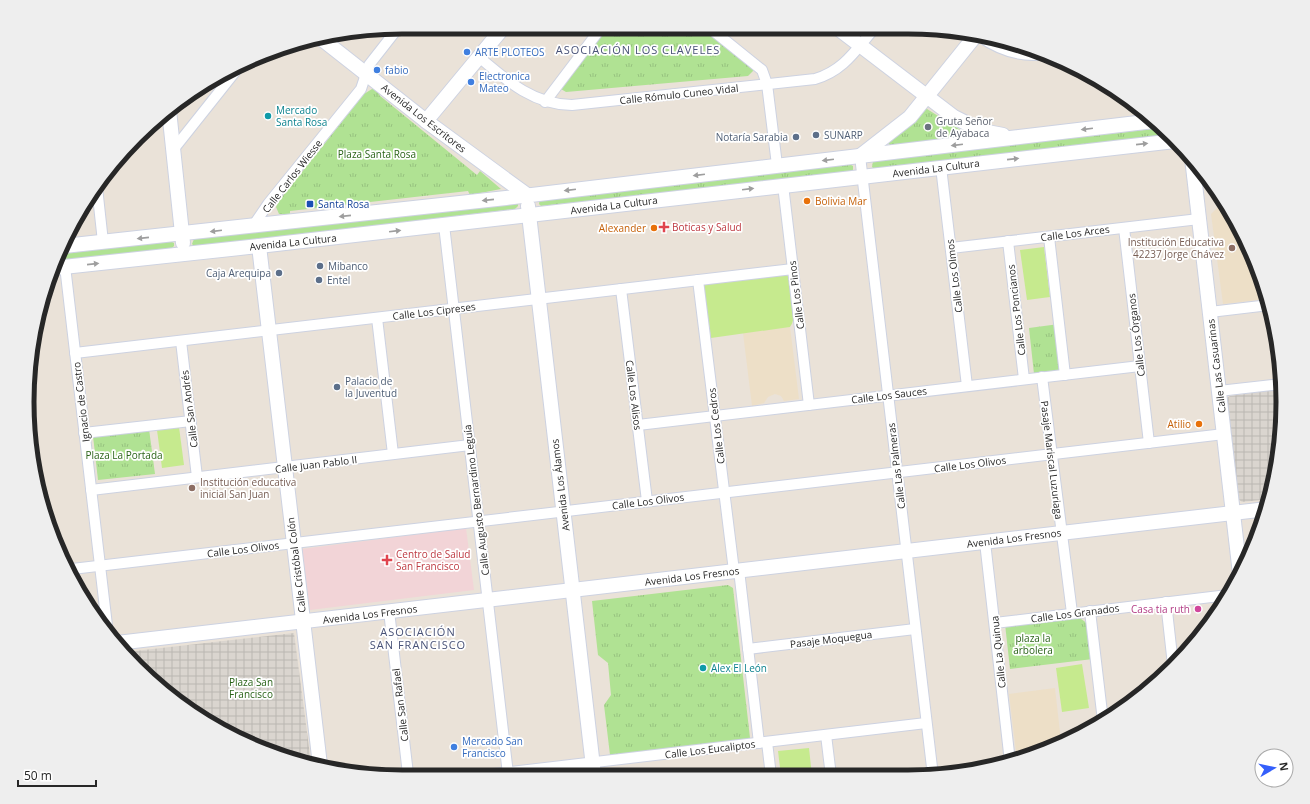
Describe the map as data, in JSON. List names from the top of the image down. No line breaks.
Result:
{"streets":{"street":["Calle Rómulo Cuneo Vidal","Avenida Los Escritores","Avenida La Cultura","Calle Carlos Wiesse","Calle Los Arces","Calle Los Olmos","Calle Los Pinos","Calle Los Poncianos","Calle Los Cipreses","Calle Los Órganos","Calle Las Casuarinas","Calle Los Alisos","Calle Los Sauces","Ignacio de Castro","Calle San Andrés","Calle Los Cedros","Pasaje Mariscal Luzuriaga","Calle Juan Pablo II","Calle Los Olivos","Calle Las Palmeras","Avenida Los Álamos","Calle Augusto Bernardino Leguía","Avenida Los Fresnos","Calle Cristóbal Colón","Calle Los Granados","Pasaje Moquegua","Calle La Quinua","Calle San Rafael","Calle Los Eucaliptos"]},"crossings":[["Avenida Los Escritores","Avenida La Cultura"],["Avenida Los Escritores","Calle Carlos Wiesse"],["Avenida Los Escritores","Avenida Los Álamos"],["Avenida La Cultura","Calle Carlos Wiesse"],["Avenida La Cultura","Calle Los Olmos"],["Avenida La Cultura","Calle Los Pinos"],["Avenida La Cultura","Calle Las Palmeras"],["Avenida La Cultura","Avenida Los Álamos"],["Avenida La Cultura","Calle Augusto Bernardino Leguía"],["Avenida La Cultura","Calle Cristóbal Colón"],["Calle Los Arces","Calle Los Olmos"],["Calle Los Arces","Calle Los Poncianos"],["Calle Los Arces","Calle Los Órganos"],["Calle Los Arces","Calle Las Casuarinas"],["Calle Los Olmos","Calle Los Sauces"],["Calle Los Pinos","Calle Los Cipreses"],["Calle Los Pinos","Calle Los Sauces"],["Calle Los Poncianos","Calle Los Sauces"],["Calle Los Cipreses","Calle Los Alisos"],["Calle Los Cipreses","Ignacio de Castro"],["Calle Los Cipreses","Calle San Andrés"],["Calle Los Cipreses","Calle Los Cedros"],["Calle Los Cipreses","Avenida Los Álamos"],["Calle Los Cipreses","Calle Augusto Bernardino Leguía"],["Calle Los Cipreses","Calle Cristóbal Colón"],["Calle Los Órganos","Calle Los Sauces"],["Calle Los Órganos","Calle Los Olivos"],["Calle Las Casuarinas","Calle Los Olivos"],["Calle Las Casuarinas","Avenida Los Fresnos"],["Calle Los Alisos","Calle Los Sauces"],["Calle Los Alisos","Calle Los Olivos"],["Calle Los Sauces","Calle Los Cedros"],["Calle Los Sauces","Pasaje Mariscal Luzuriaga"],["Calle Los Sauces","Calle Las Palmeras"],["Ignacio de Castro","Calle Juan Pablo II"],["Ignacio de Castro","Calle Los Olivos"],["Calle San Andrés","Calle Juan Pablo II"],["Calle Los Cedros","Calle Los Olivos"],["Calle Los Cedros","Avenida Los Fresnos"],["Calle Los Cedros","Pasaje Moquegua"],["Calle Los Cedros","Calle Los Eucaliptos"],["Pasaje Mariscal Luzuriaga","Calle Los Olivos"],["Pasaje Mariscal Luzuriaga","Avenida Los Fresnos"],["Pasaje Mariscal Luzuriaga","Calle Los Granados"],["Calle Juan Pablo II","Calle Augusto Bernardino Leguía"],["Calle Juan Pablo II","Calle Cristóbal Colón"],["Calle Los Olivos","Calle Las Palmeras"],["Calle Los Olivos","Avenida Los Álamos"],["Calle Los Olivos","Calle Augusto Bernardino Leguía"],["Calle Los Olivos","Calle Cristóbal Colón"],["Calle Las Palmeras","Avenida Los Fresnos"],["Calle Las Palmeras","Pasaje Moquegua"],["Calle Las Palmeras","Calle Los Eucaliptos"],["Avenida Los Álamos","Avenida Los Fresnos"],["Avenida Los Álamos","Calle Los Eucaliptos"],["Calle Augusto Bernardino Leguía","Avenida Los Fresnos"],["Avenida Los Fresnos","Calle Cristóbal Colón"],["Avenida Los Fresnos","Calle La Quinua"],["Avenida Los Fresnos","Calle San Rafael"],["Calle Los Granados","Calle La Quinua"]],"districts":["ASOCIACIÓN LOS CLAVELES","ASOCIACIÓN SAN FRANCISCO"],"parks":["Plaza Santa Rosa","Plaza La Portada","plaza la arbolera","Plaza San Francisco"],"places":{"other":["ARTE PLOTEOS","fabio","Electronica Mateo","Mercado Santa Rosa","Gruta Señor de Ayabaca","SUNARP","Notaría Sarabia","Bolivia Mar","Alexander","Institución Educativa 42237 Jorge Chávez","Mibanco","Caja Arequipa","Entel","Palacio de la Juventud","Atilio","Institución educativa inicial San Juan","Casa tia ruth","Alex El León","Mercado San Francisco"],"transit":["Santa Rosa"],"health":["Boticas y Salud","Centro de Salud San Francisco"]},"scale_bar":"50 m","north":"right"}
